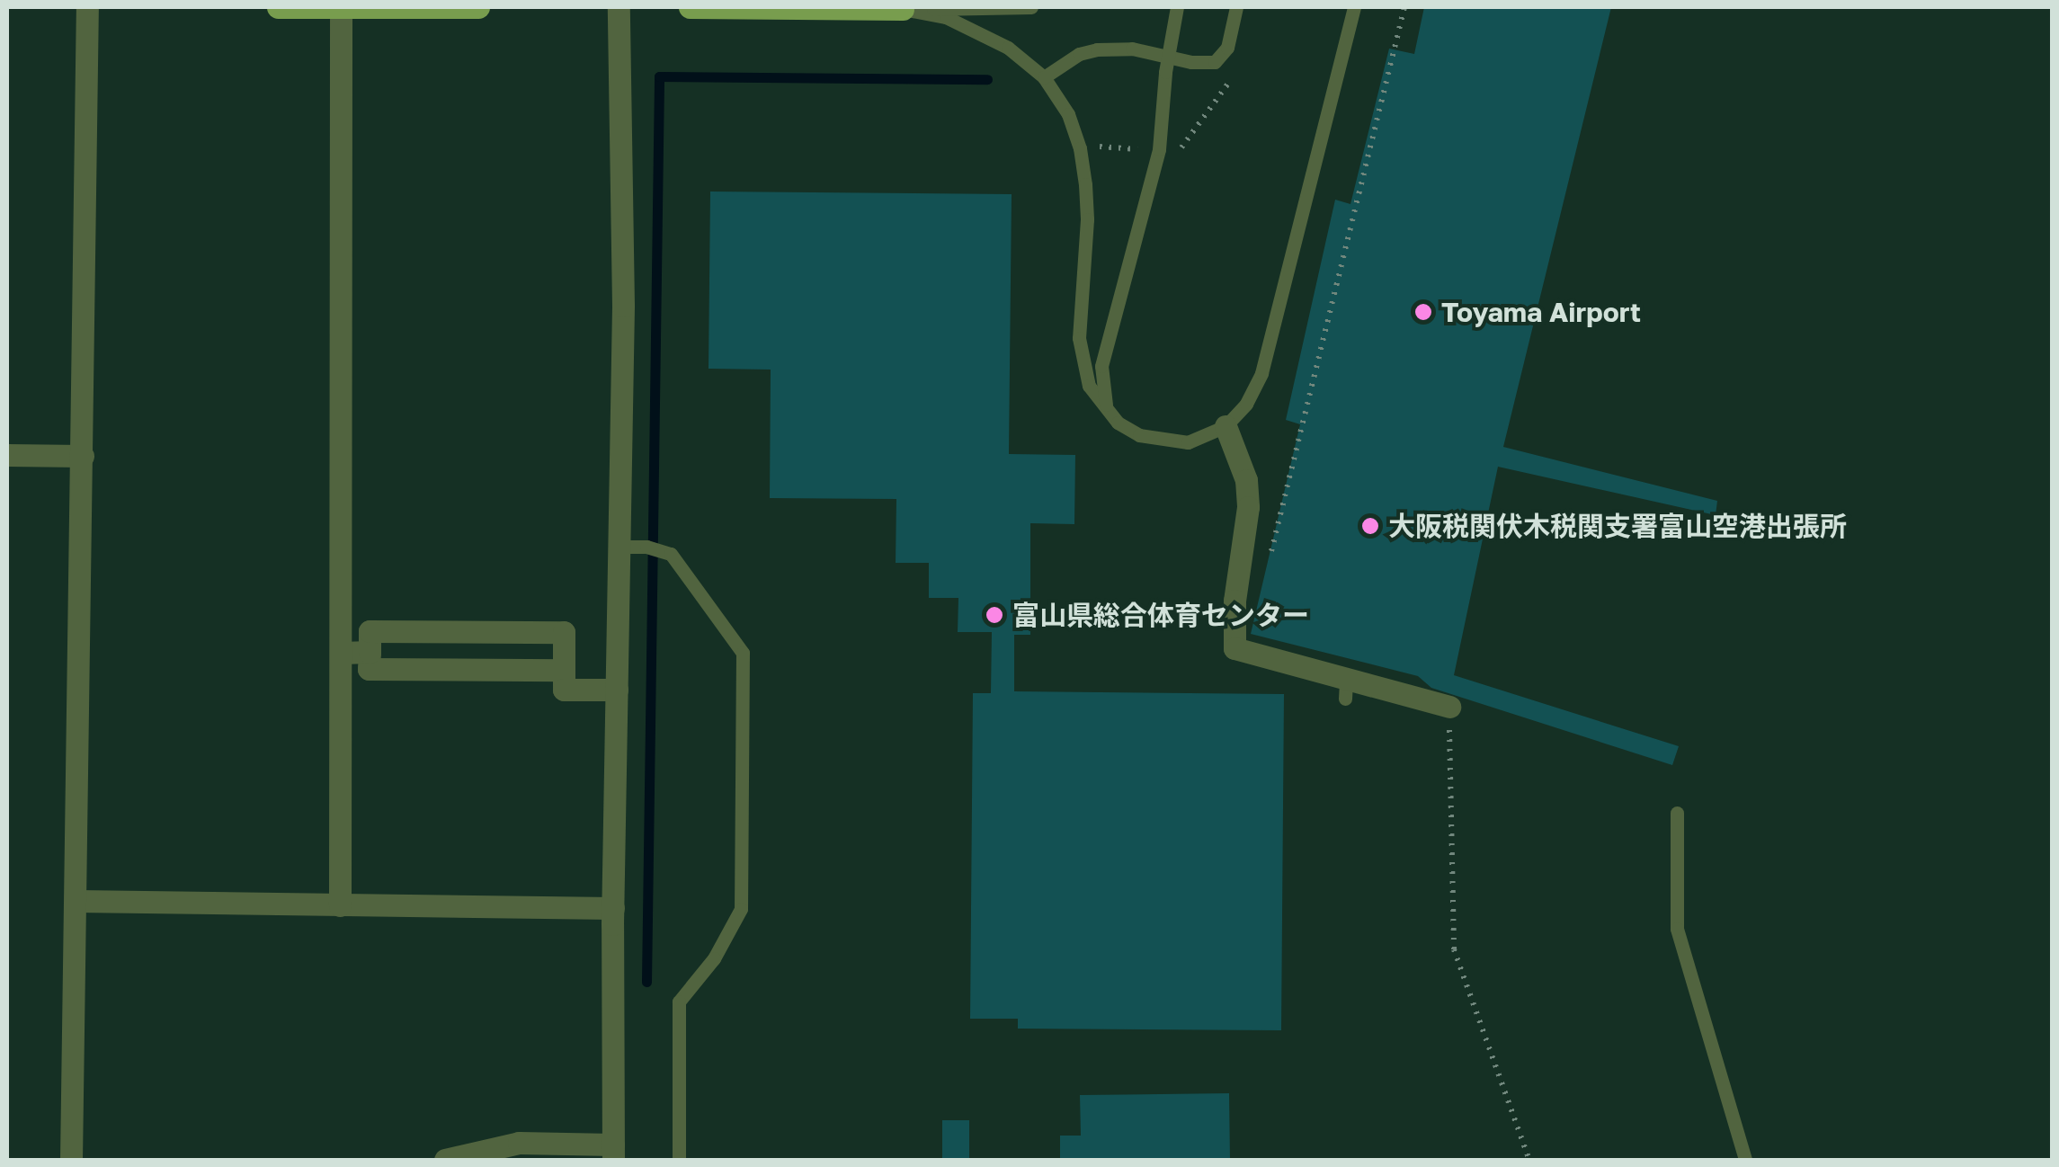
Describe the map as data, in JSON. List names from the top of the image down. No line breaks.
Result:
{"places":["Toyama Airport","大阪税関伏木税関支署富山空港出張所","富山県総合体育センター"]}
